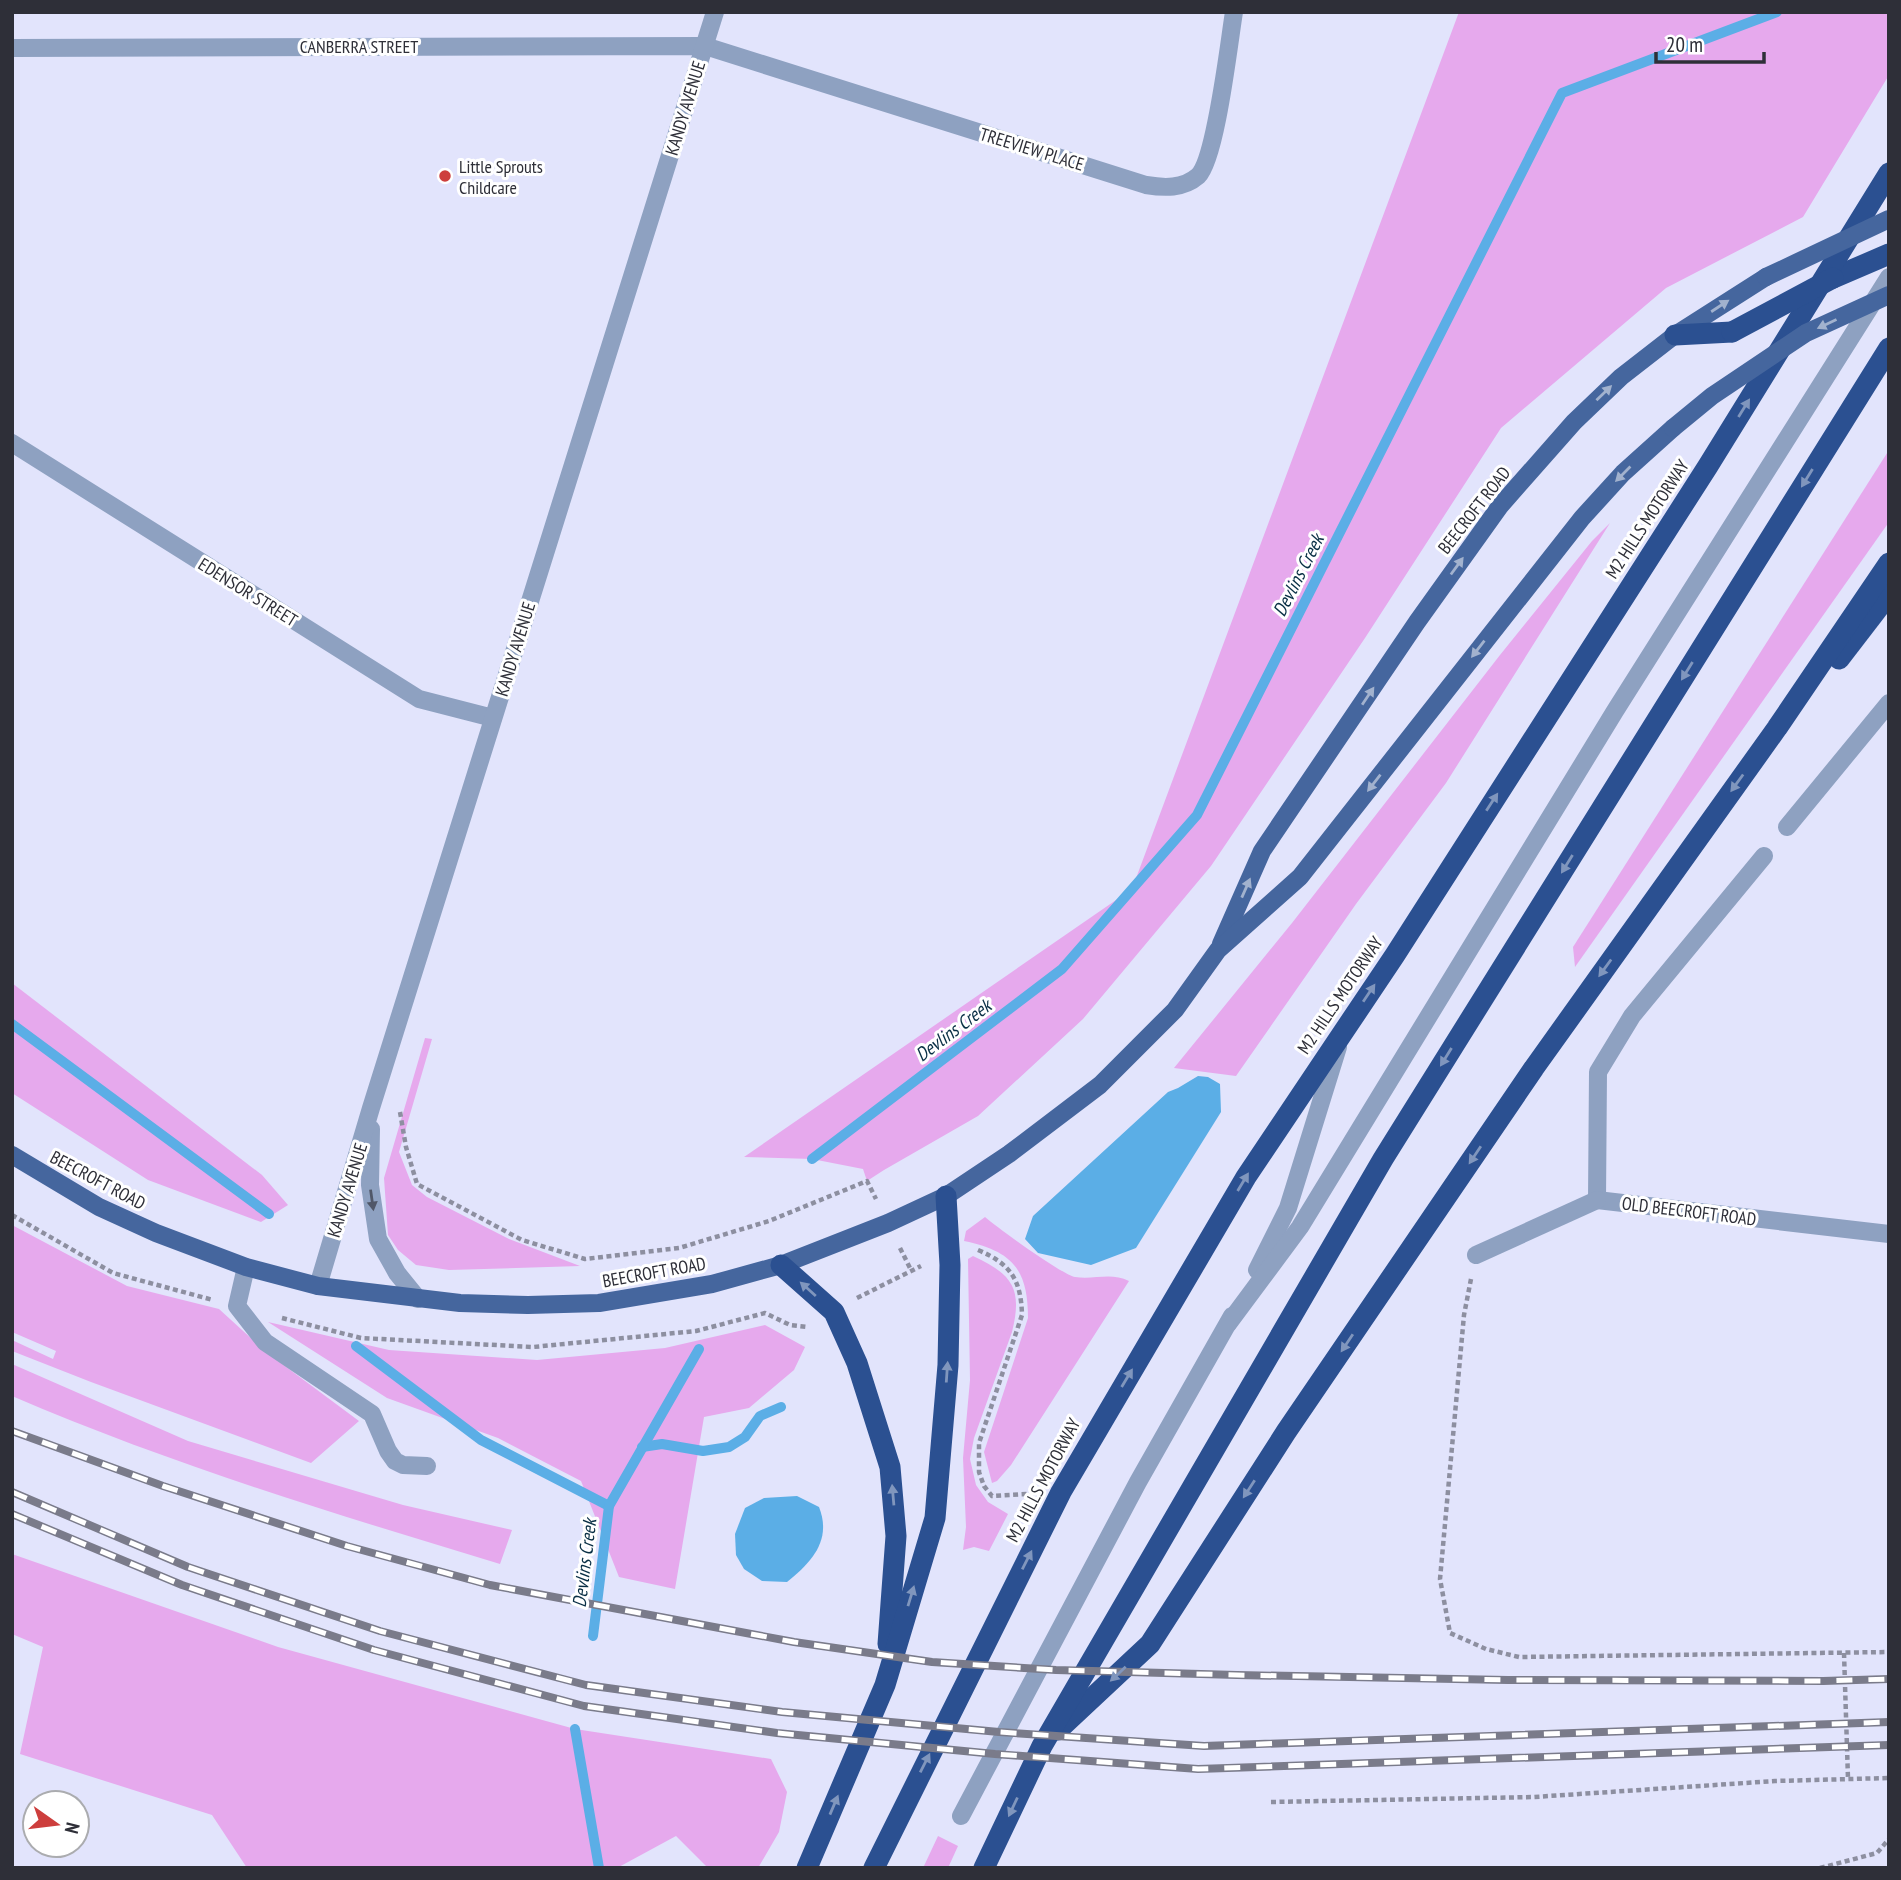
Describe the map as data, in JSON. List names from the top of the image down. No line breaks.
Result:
{"streets":{"highway":["M2 HILLS MOTORWAY"],"main road":["BEECROFT ROAD"],"street":["CANBERRA STREET","KANDY AVENUE","TREEVIEW PLACE","EDENSOR STREET","OLD BEECROFT ROAD"]},"crossings":[["CANBERRA STREET","KANDY AVENUE"],["CANBERRA STREET","TREEVIEW PLACE"],["KANDY AVENUE","TREEVIEW PLACE"],["KANDY AVENUE","BEECROFT ROAD"],["KANDY AVENUE","EDENSOR STREET"]],"water":["Devlins Creek"],"places":["Little Sprouts Childcare"],"scale_bar":"20 m","north":"right"}
